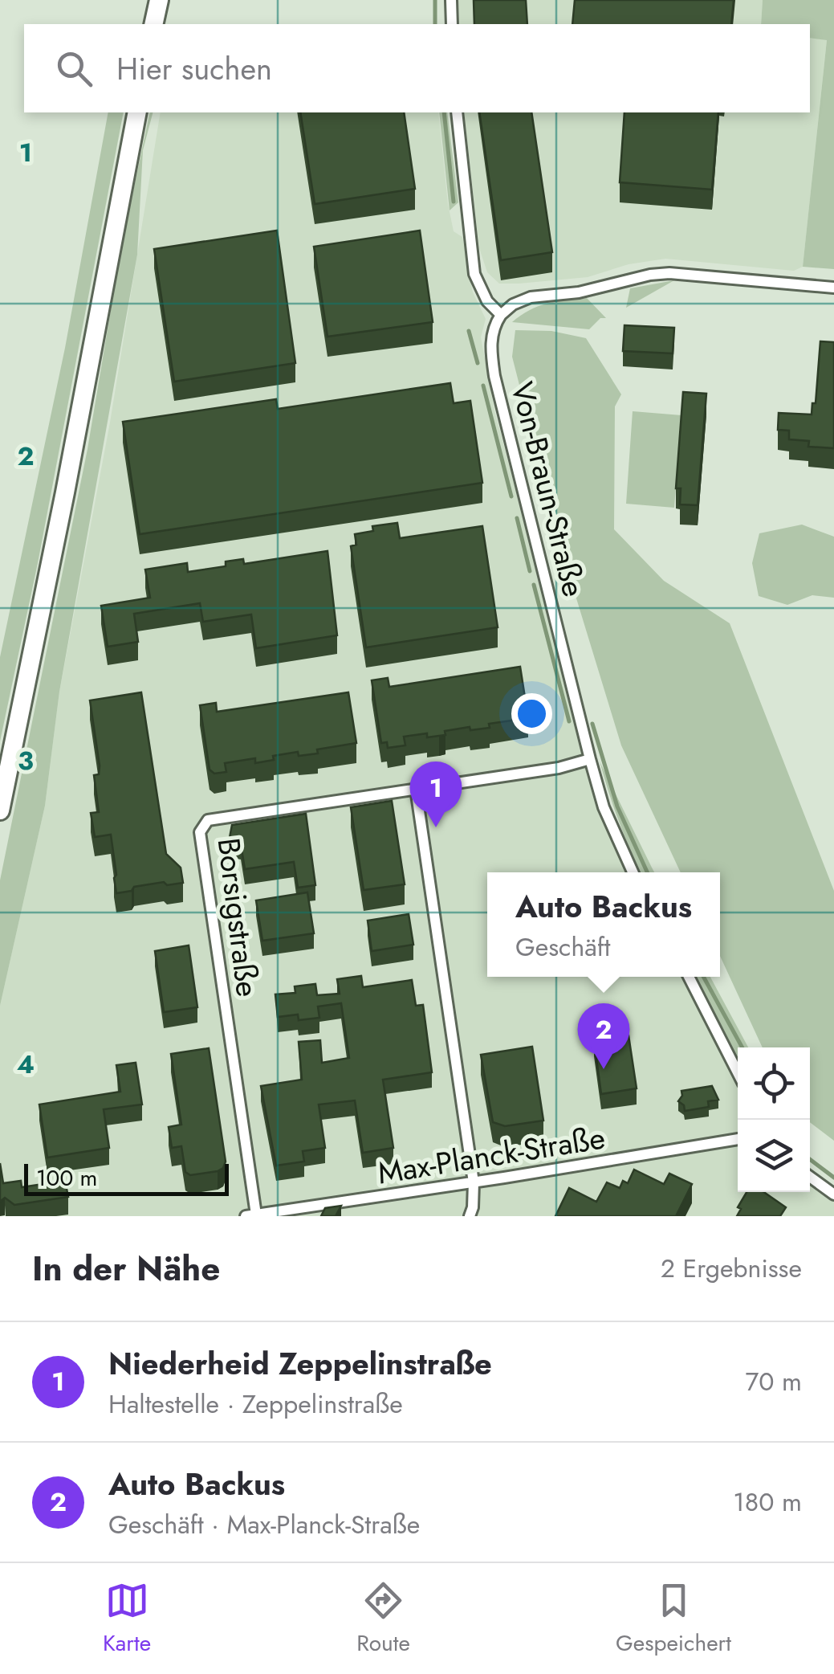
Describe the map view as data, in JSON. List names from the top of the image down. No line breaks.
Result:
{"streets":{"street":["Von-Braun-Straße","Borsigstraße","Max-Planck-Straße"]},"crossings":[["Von-Braun-Straße","Borsigstraße"],["Borsigstraße","Max-Planck-Straße"]],"scale_bar":"100 m","page":{"search":"Hier suchen","pins":["1","2"],"popup":["Auto Backus","Geschäft"],"scale":"100 m","heading":["In der Nähe","2 Ergebnisse"],"list":[{"mark":"1","name":"Niederheid Zeppelinstraße","note":"Haltestelle · Zeppelinstraße","value":"70 m"},{"mark":"2","name":"Auto Backus","note":"Geschäft · Max-Planck-Straße","value":"180 m"}],"nav":["Karte","Route","Gespeichert"]},"grid":{"rows":["1","2","3","4"]}}
